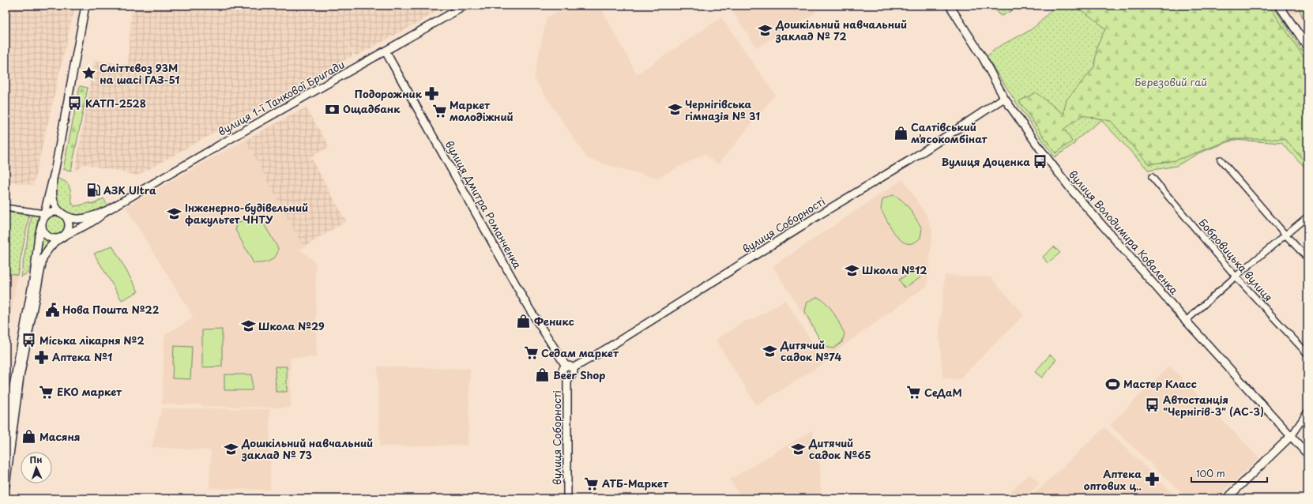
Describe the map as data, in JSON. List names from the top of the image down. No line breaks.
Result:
{"streets":{"street":["вулиця 1-ї Танкової Бригади","вулиця Дмитра Романченка","вулиця Соборності","вулиця Володимира Коваленка","Бобровицька вулиця"]},"crossings":[["вулиця 1-ї Танкової Бригади","вулиця Дмитра Романченка"],["вулиця Дмитра Романченка","вулиця Соборності"],["вулиця Соборності","вулиця Володимира Коваленка"]],"parks":["Березовий гай"],"places":{"school or university":["Дошкільний навчальний заклад № 72","Чернігівська гімназія № 31","Інженерно-будівельний факультет ЧНТУ","Школа №12","Школа №29","Дитячий садок №74","Дошкільний навчальний заклад № 73","Дитячий садок №65"],"place":["Сміттєвоз 93М на шасі ГАЗ-51"],"pharmacy":["Подорожник","Аптека №1","Аптека оптових ц‥"],"bus stop":["КАТП-2528","Вулиця Доценка","Міська лікарня №2","Автостанція \"Чернігів-3\" (АС-3)"],"bank":["Ощадбанк"],"supermarket":["Маркет молодіжний","Седам маркет","ЕКО маркет","СеДаМ","АТБ-Маркет"],"shop":["Салтівський мʼясокомбінат","Феникс","Beer Shop","Масяня"],"fuel station":["АЗК Ultra"],"public building":["Нова Пошта №22"],"sports":["Мастер Класс"]},"scale_bar":"100 m","north":"top"}
